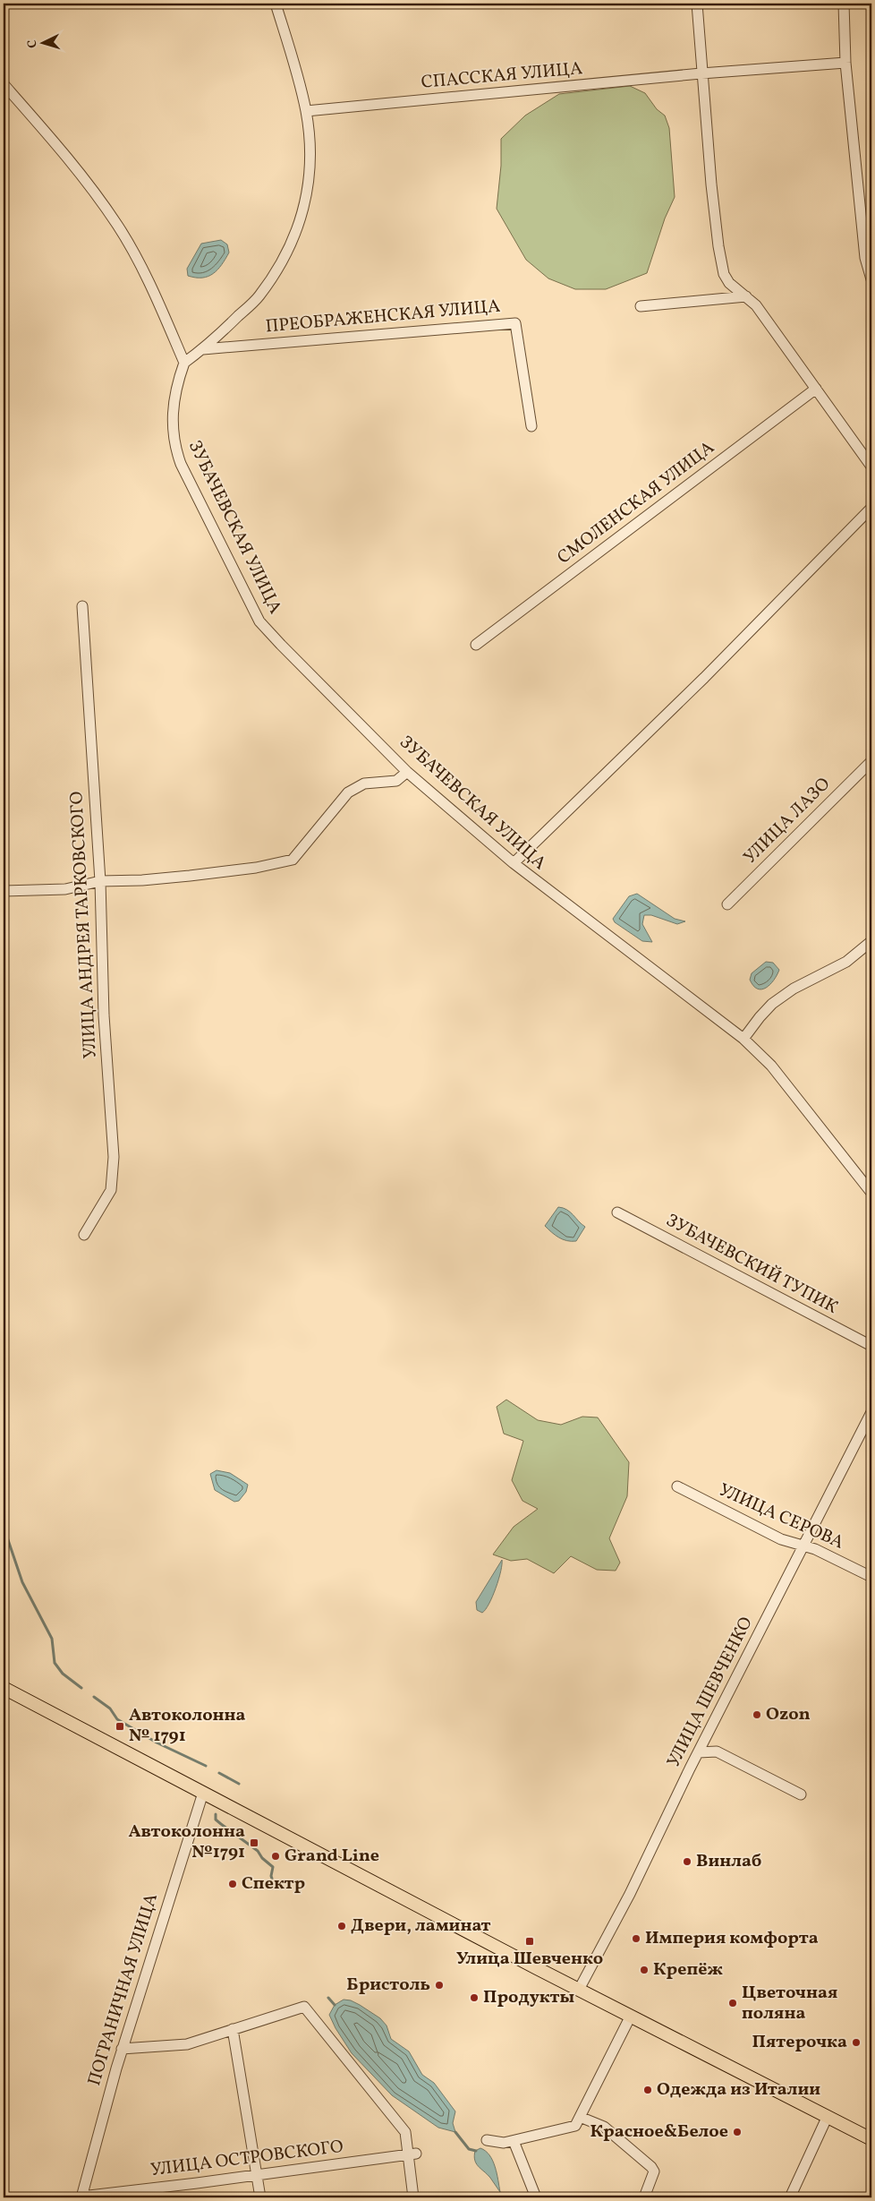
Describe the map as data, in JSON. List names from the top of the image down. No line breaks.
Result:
{"streets":{"street":["СПАССКАЯ УЛИЦА","ПРЕОБРАЖЕНСКАЯ УЛИЦА","СМОЛЕНСКАЯ УЛИЦА","ЗУБАЧЕВСКАЯ УЛИЦА","УЛИЦА ЛАЗО","УЛИЦА АНДРЕЯ ТАРКОВСКОГО","ЗУБАЧЕВСКИЙ ТУПИК","УЛИЦА СЕРОВА","УЛИЦА ШЕВЧЕНКО","ПОГРАНИЧНАЯ УЛИЦА","УЛИЦА ОСТРОВСКОГО"]},"crossings":[["УЛИЦА СЕРОВА","УЛИЦА ШЕВЧЕНКО"],["ПОГРАНИЧНАЯ УЛИЦА","УЛИЦА ОСТРОВСКОГО"]],"places":{"other":["Ozon","Grand Line","Винлаб","Спектр","Двери, ламинат","Империя комфорта","Крепёж","Бристоль","Продукты","Цветочная поляна","Пятерочка","Одежда из Италии","Красное&Белое"],"transit":["Автоколонна № 1791","Автоколонна №1791","Улица Шевченко"]},"north":"left"}
